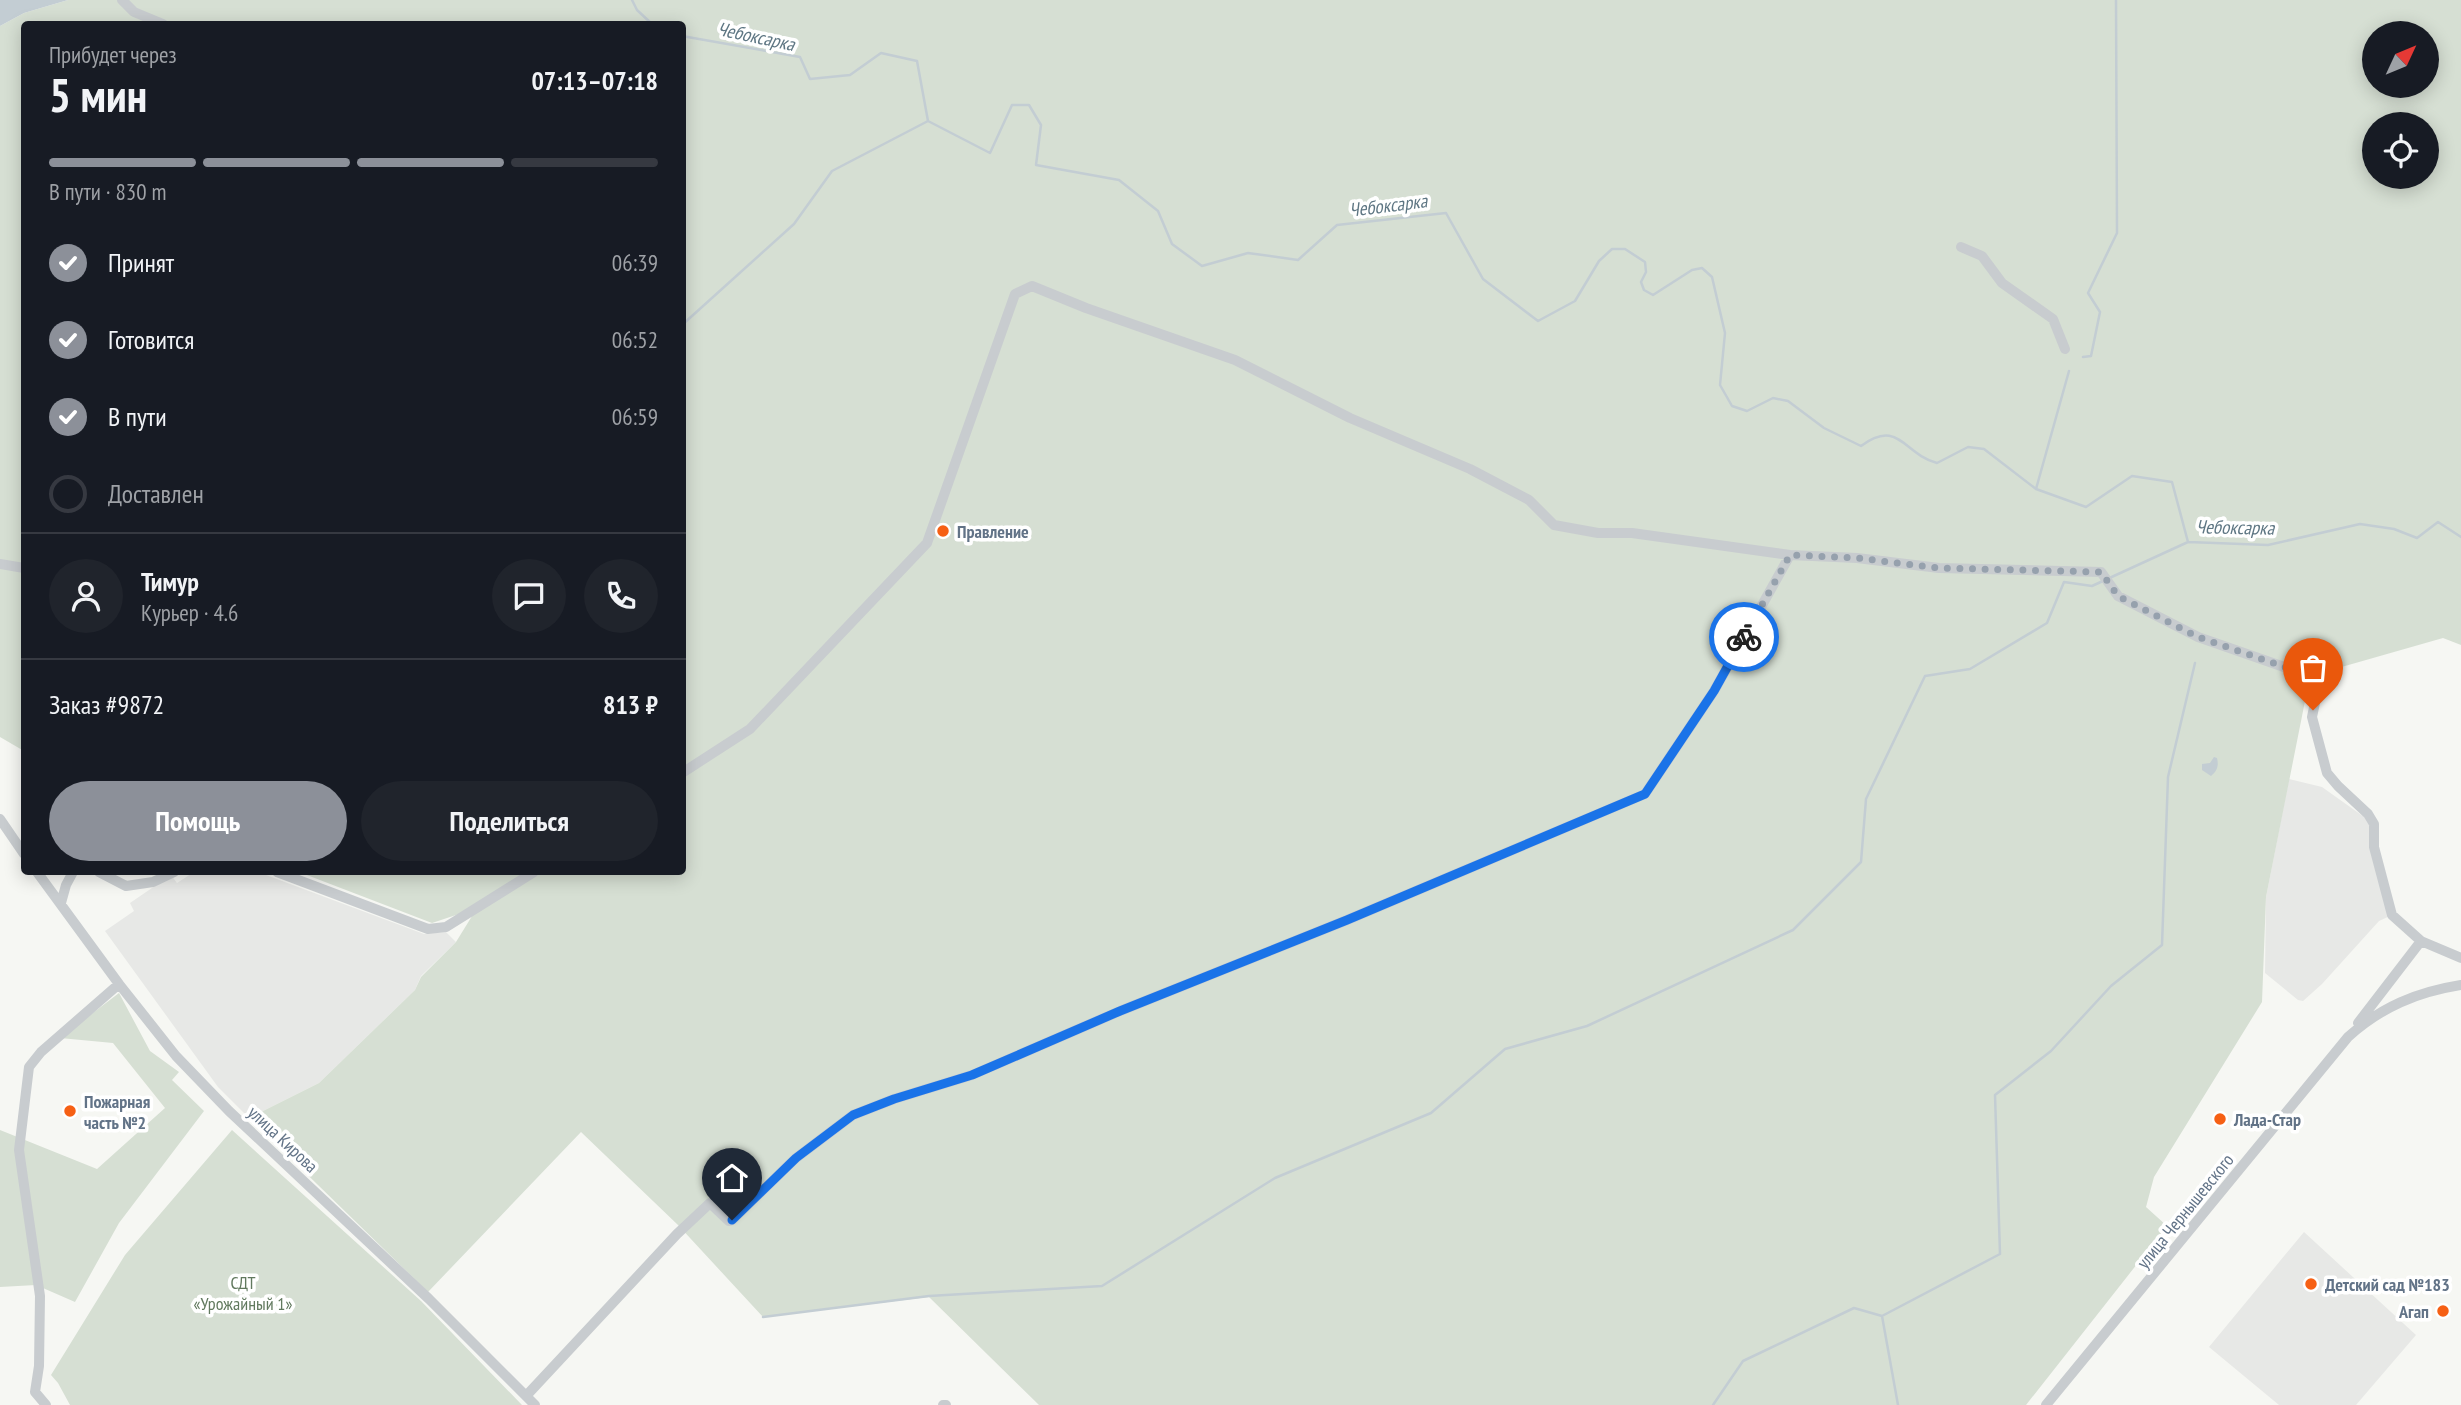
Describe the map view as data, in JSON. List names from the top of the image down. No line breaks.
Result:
{"streets":{"street":["улица Кирова","улица Чернышевского"]},"water":["Чебоксарка"],"parks":["СДТ «Урожайный 1»"],"places":["Правление","Пожарная часть №2","Лада-Стар","Детский сад №183","Агап"],"north":"top right","page":{"heading":["5 мин","Прибудет через","07:13–07:18"],"panel":["Тимур","Курьер · 4.6","Заказ #9872","813 ₽"],"bar":"В пути · 830 m","list":[["Принят","06:39"],["Готовится","06:52"],["В пути","06:59"],"Доставлен"],"buttons":["Помощь","Поделиться"]}}
